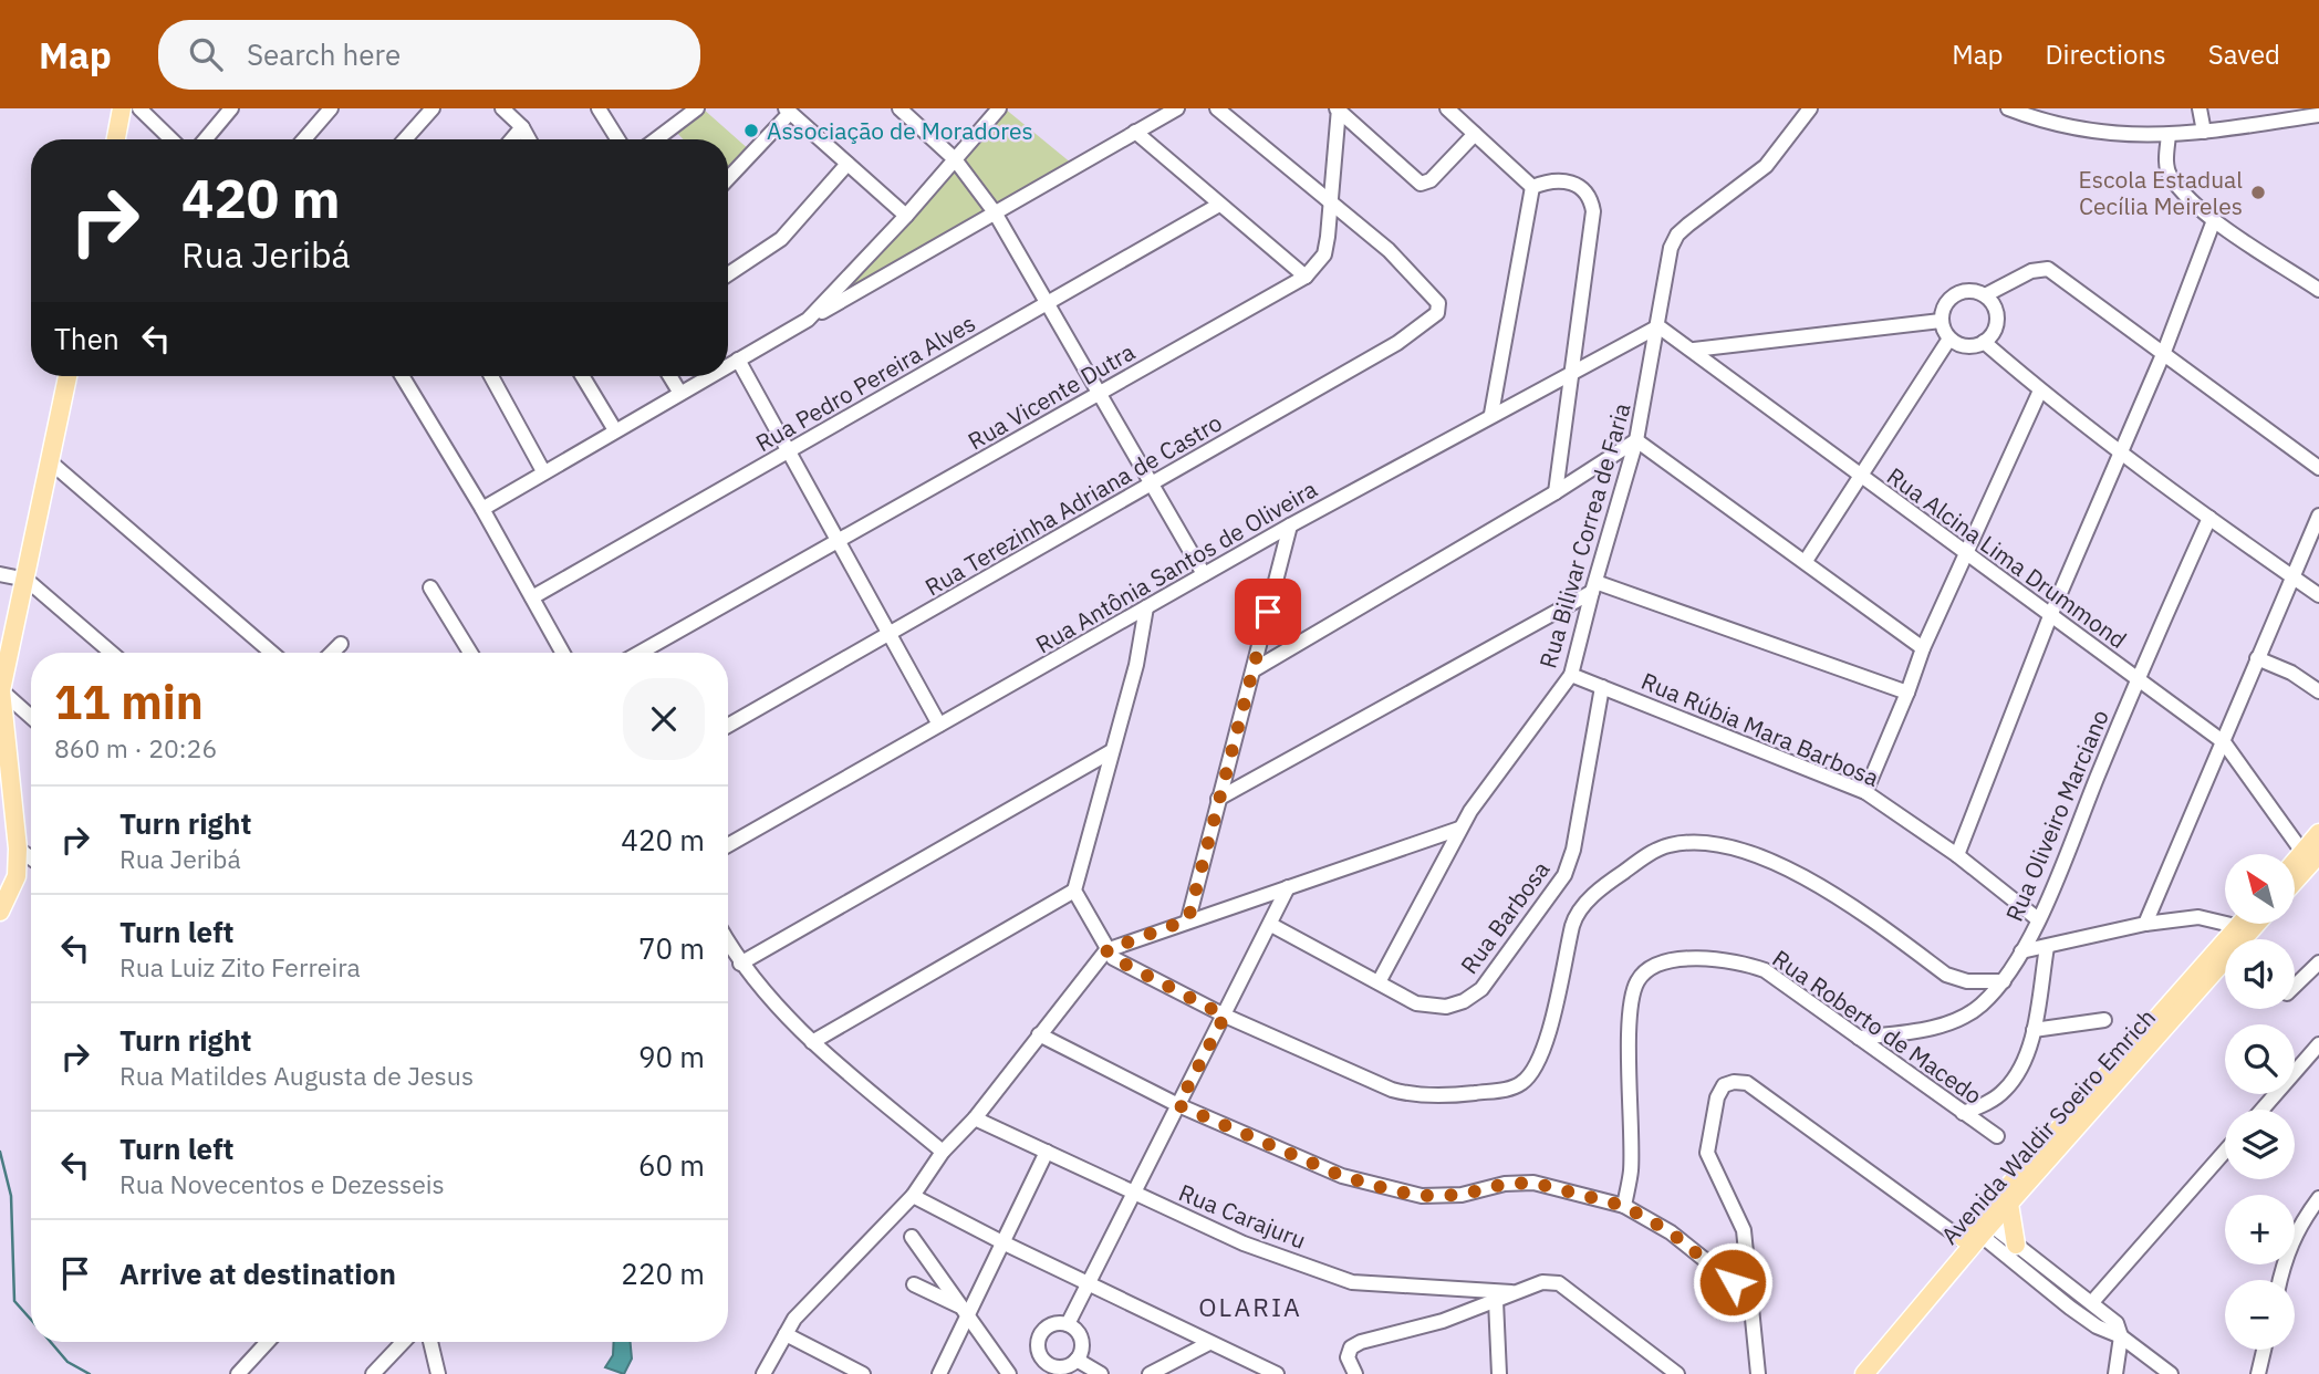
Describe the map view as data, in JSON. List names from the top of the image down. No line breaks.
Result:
{"streets":{"main road":["Avenida Waldir Soeiro Emrich"],"street":["Rua Pedro Pereira Alves","Rua Vicente Dutra","Rua Terezinha Adriana de Castro","Rua Bilivar Correa de Faria","Rua Alcina Lima Drummond","Rua Antônia Santos de Oliveira","Rua Rúbia Mara Barbosa","Rua Oliveiro Marciano","Rua Barbosa","Rua Roberto de Macedo","Rua Carajuru"]},"crossings":[["Rua Bilivar Correa de Faria","Rua Alcina Lima Drummond"],["Rua Bilivar Correa de Faria","Rua Antônia Santos de Oliveira"],["Rua Bilivar Correa de Faria","Rua Rúbia Mara Barbosa"],["Rua Bilivar Correa de Faria","Rua Barbosa"],["Rua Alcina Lima Drummond","Rua Antônia Santos de Oliveira"],["Rua Alcina Lima Drummond","Rua Oliveiro Marciano"],["Rua Rúbia Mara Barbosa","Rua Oliveiro Marciano"],["Rua Rúbia Mara Barbosa","Rua Barbosa"],["Rua Oliveiro Marciano","Rua Roberto de Macedo"]],"districts":["OLARIA"],"places":["Associação de Moradores","Escola Estadual Cecília Meireles"],"north":"top left","page":{"header":"Map","search":"Search here","nav":["Map","Directions","Saved"],"turn":["420 m","Rua Jeribá"],"then":"Then","heading":["11 min","860 m · 20:26"],"list":[{"name":"Turn right","note":"Rua Jeribá","value":"420 m"},{"name":"Turn left","note":"Rua Luiz Zito Ferreira","value":"70 m"},{"name":"Turn right","note":"Rua Matildes Augusta de Jesus","value":"90 m"},{"name":"Turn left","note":"Rua Novecentos e Dezesseis","value":"60 m"},{"name":"Arrive at destination","value":"220 m"}],"map_buttons":["+","−"]}}
